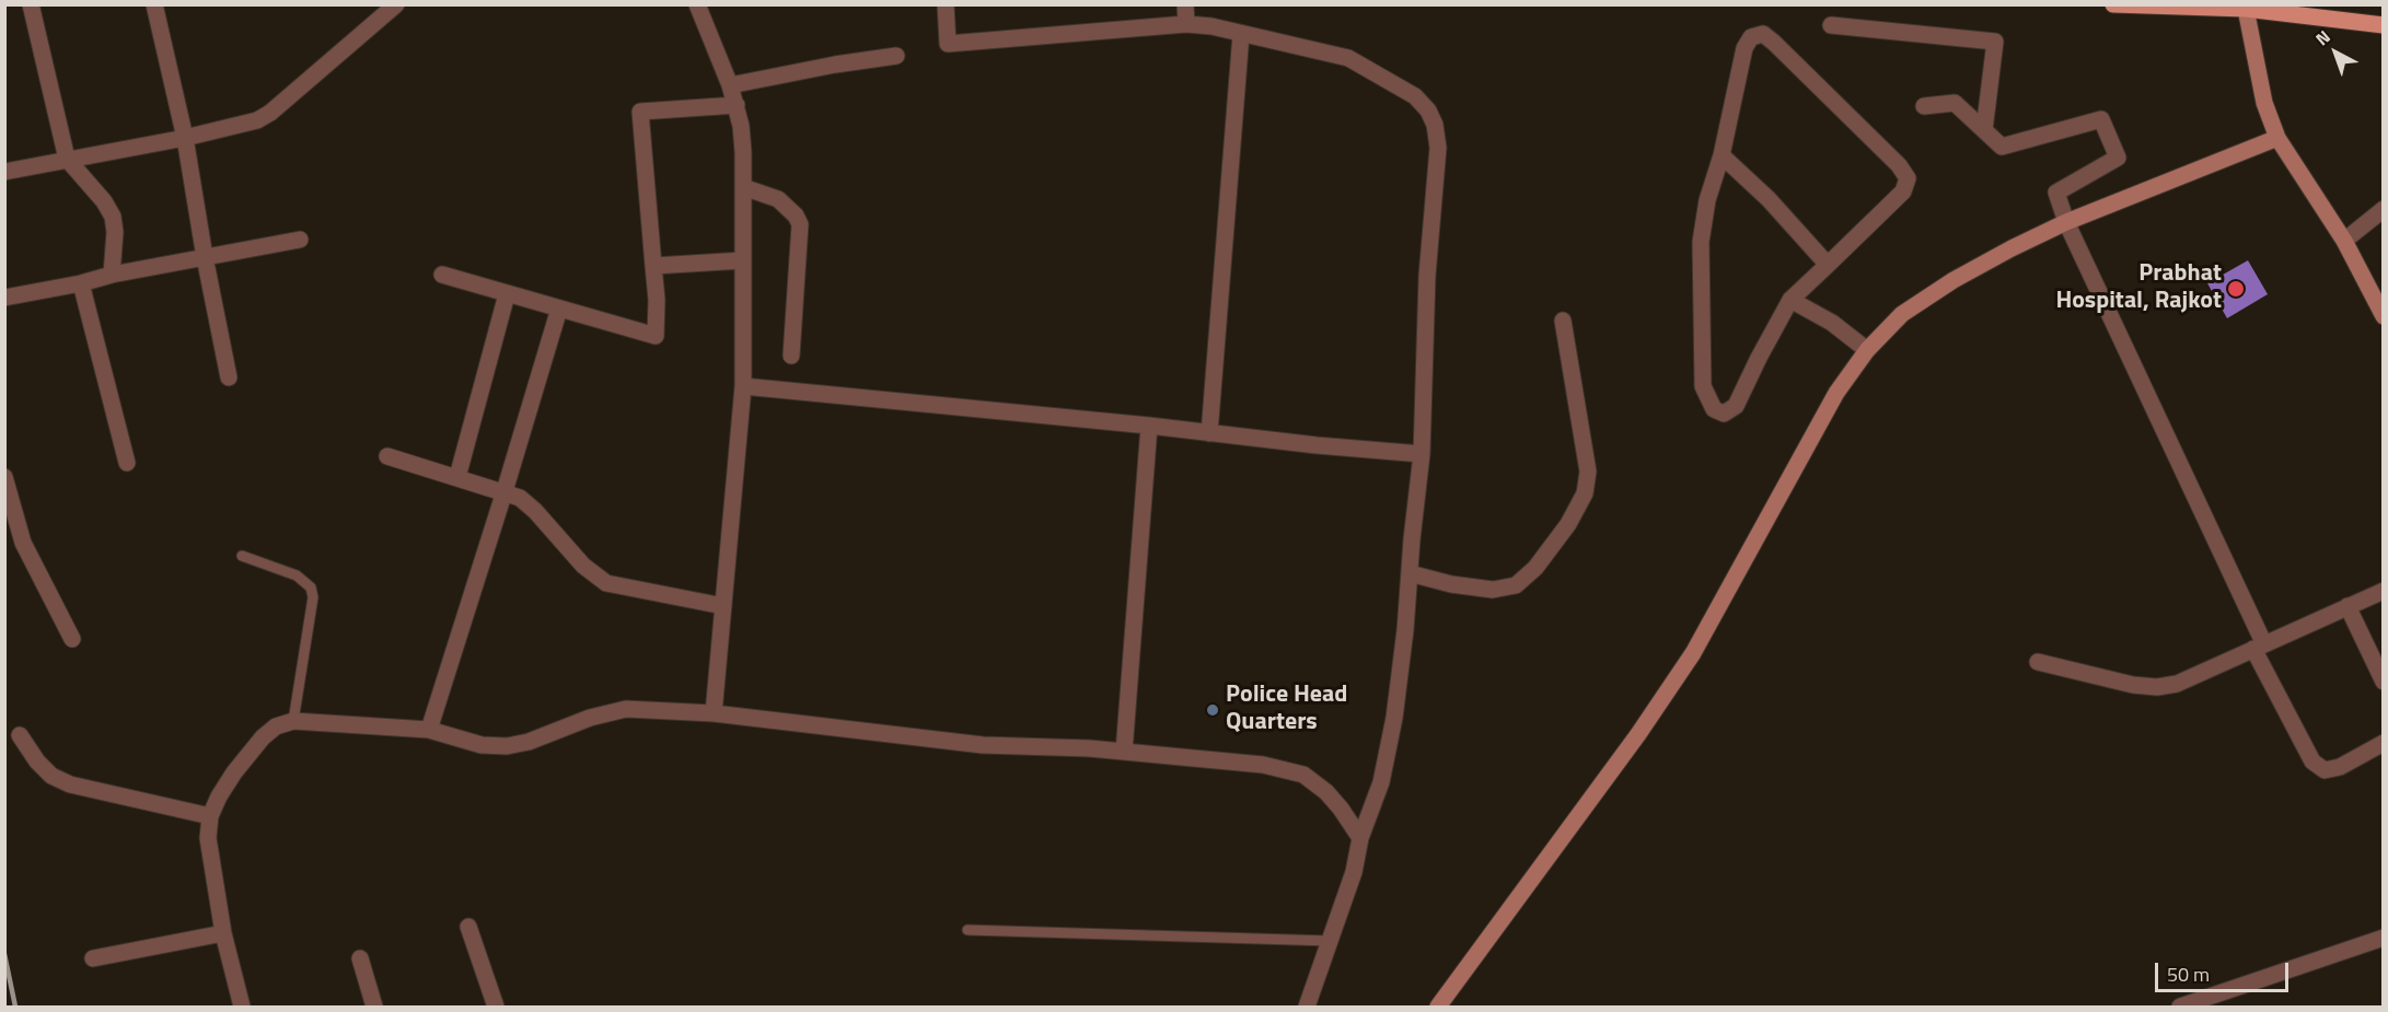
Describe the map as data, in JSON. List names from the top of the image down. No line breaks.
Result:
{"places":["Prabhat Hospital, Rajkot","Police Head Quarters"],"scale_bar":"50 m","north":"top left"}
